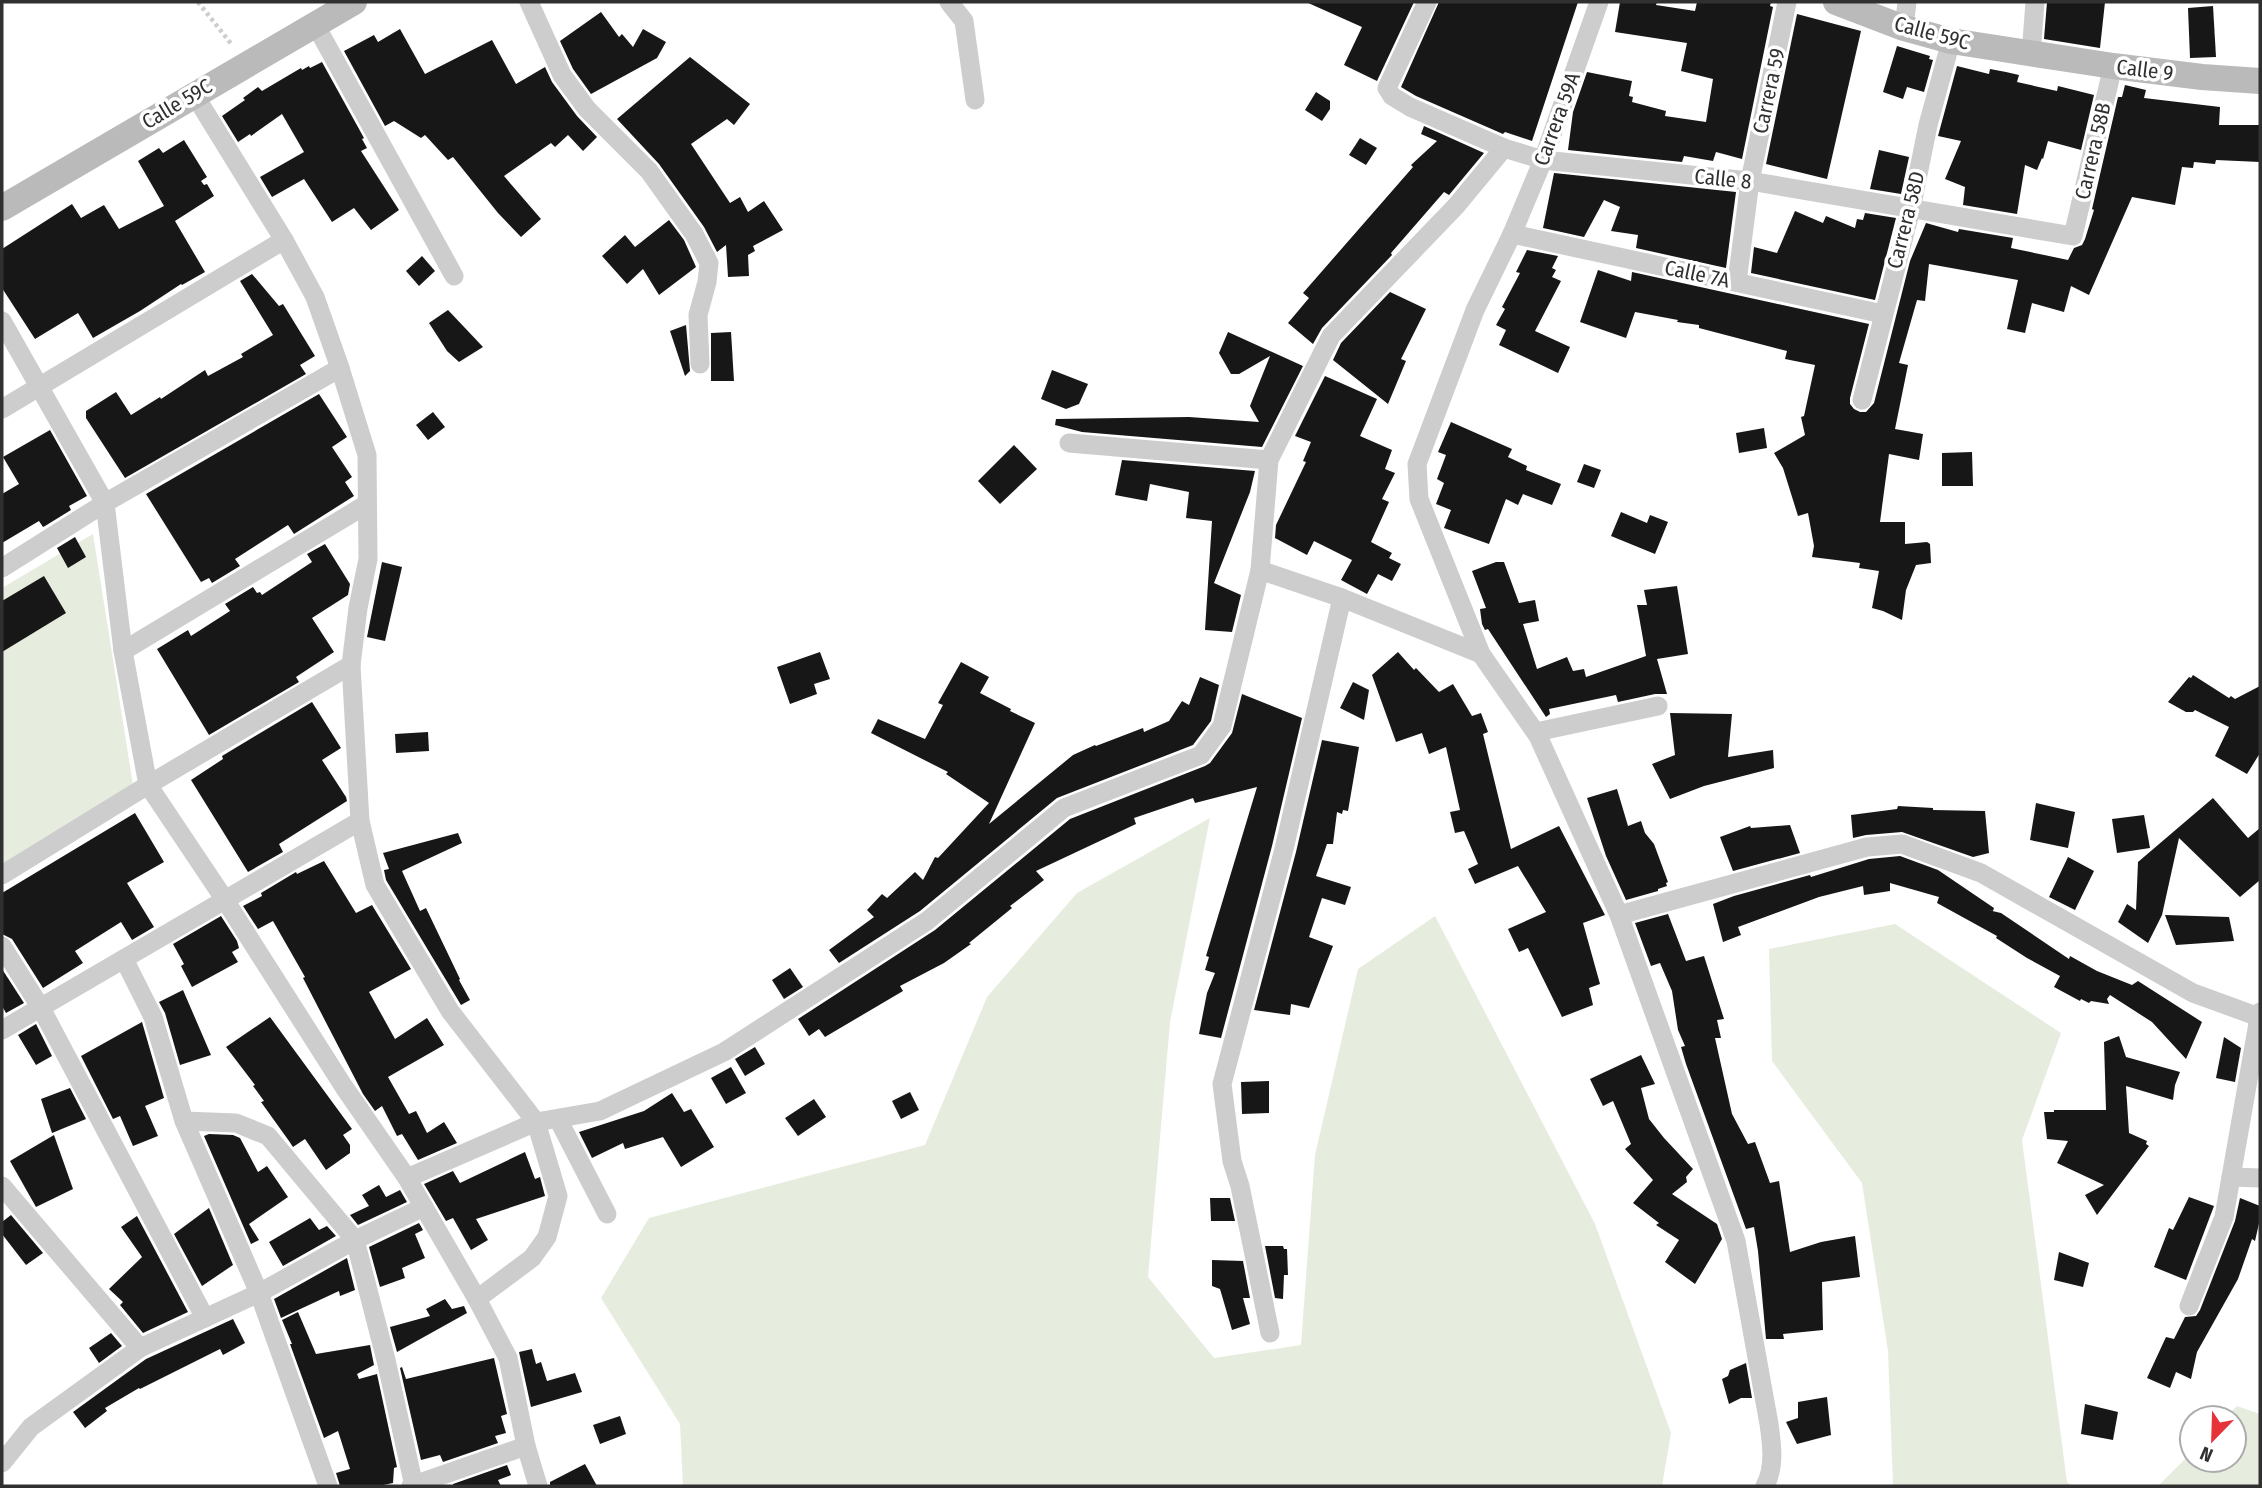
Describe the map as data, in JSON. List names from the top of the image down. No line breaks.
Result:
{"streets":{"street":["Calle 59C","Calle 9","Carrera 59","Carrera 59A","Carrera 58B","Calle 8","Carrera 58D","Calle 7A"]},"crossings":[["Calle 59C","Calle 9"],["Calle 59C","Carrera 58D"],["Calle 9","Carrera 58B"],["Carrera 59","Calle 8"],["Carrera 59","Calle 7A"],["Carrera 59A","Calle 8"],["Carrera 59A","Calle 7A"],["Carrera 58B","Calle 8"],["Calle 8","Carrera 58D"],["Carrera 58D","Calle 7A"]],"north":"bottom left"}
